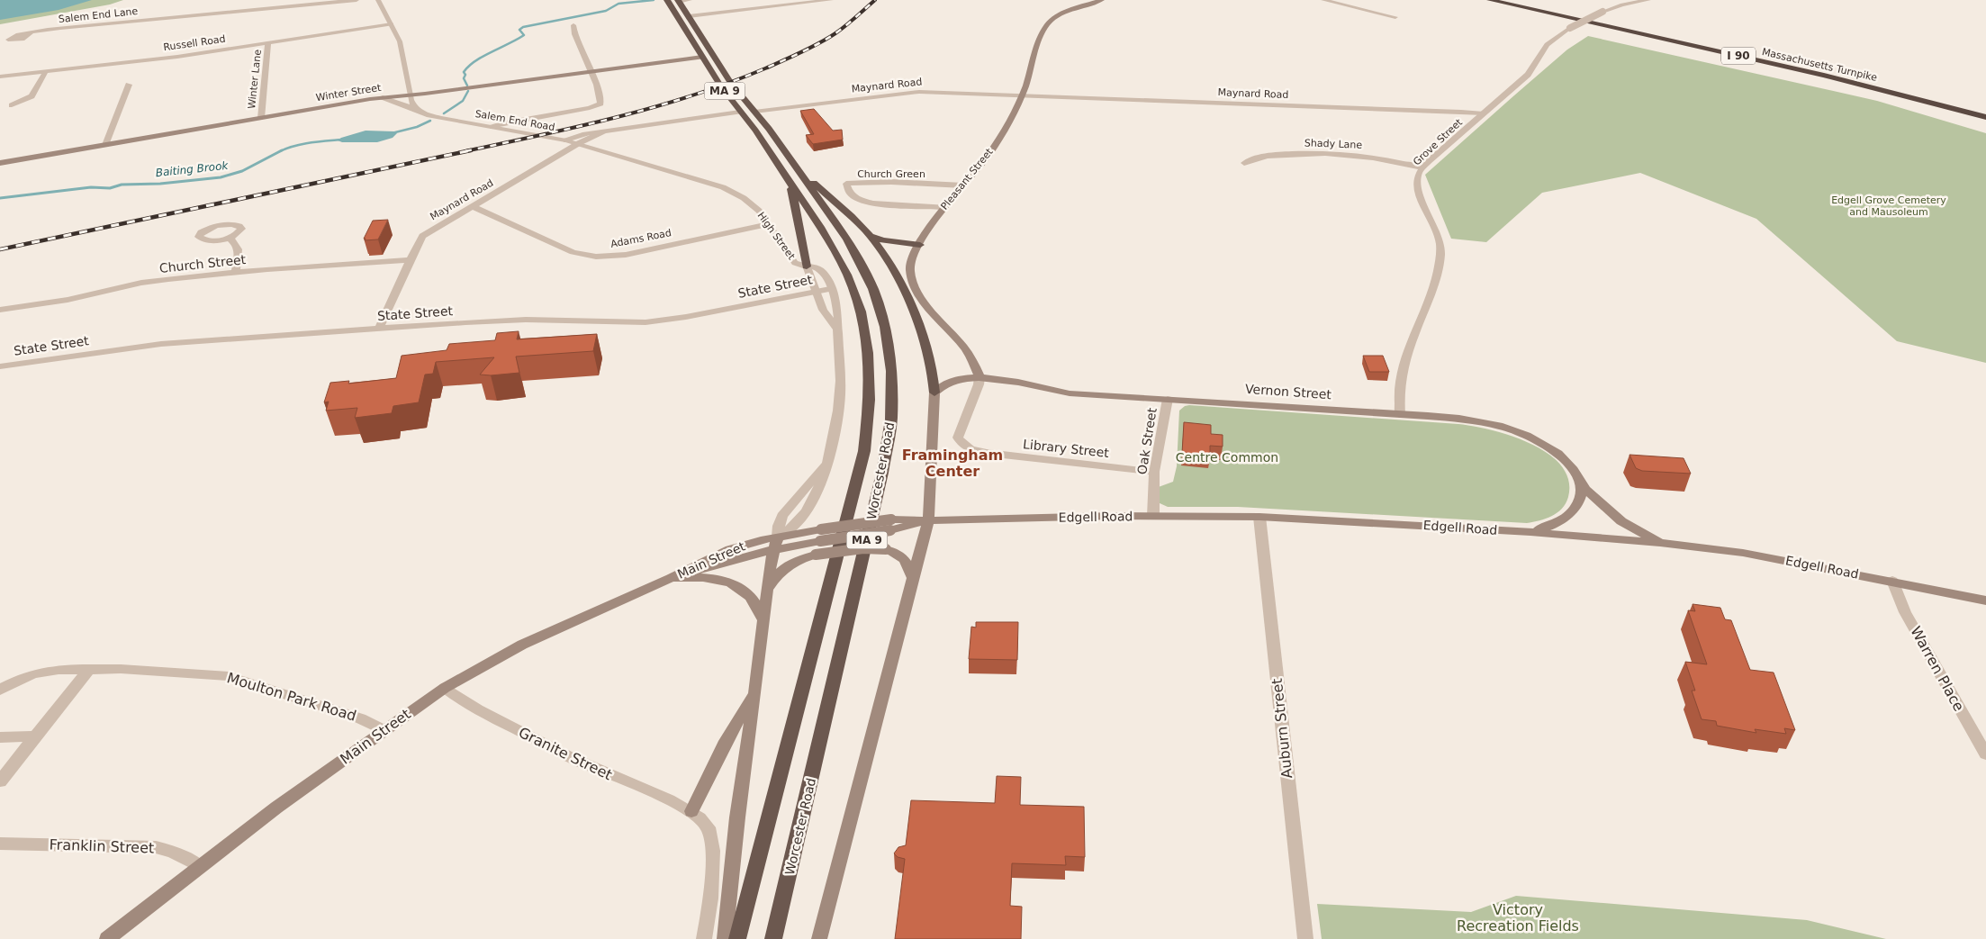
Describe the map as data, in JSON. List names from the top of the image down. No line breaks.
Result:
{"streets":{"highway":["I 90","Massachusetts Turnpike","MA 9","Worcester Road"],"main road":["Winter Street","Pleasant Street","Vernon Street","Edgell Road","Main Street"],"street":["Salem End Lane","Russell Road","Winter Lane","Maynard Road","Salem End Road","Grove Street","Shady Lane","Church Green","High Street","Adams Road","Church Street","State Street","Oak Street","Library Street","Warren Place","Moulton Park Road","Auburn Street","Granite Street","Franklin Street"]},"crossings":[["Russell Road","Winter Lane"],["Winter Lane","Winter Street"],["Maynard Road","Salem End Road"],["Maynard Road","Grove Street"],["Maynard Road","Pleasant Street"],["Maynard Road","Adams Road"],["Maynard Road","Church Street"],["Maynard Road","State Street"],["Maynard Road","Worcester Road"],["Winter Street","Salem End Road"],["Winter Street","Worcester Road"],["Salem End Road","High Street"],["Grove Street","Shady Lane"],["Grove Street","Vernon Street"],["Church Green","Pleasant Street"],["Pleasant Street","Vernon Street"],["Pleasant Street","Library Street"],["High Street","Adams Road"],["High Street","State Street"],["High Street","Edgell Road"],["High Street","Main Street"],["Vernon Street","Oak Street"],["Vernon Street","Library Street"],["Vernon Street","Edgell Road"],["Oak Street","Library Street"],["Oak Street","Edgell Road"],["Edgell Road","Main Street"],["Edgell Road","Warren Place"],["Edgell Road","Auburn Street"],["Main Street","Moulton Park Road"],["Main Street","Granite Street"],["Main Street","Franklin Street"]],"districts":["Framingham Center"],"water":["Baiting Brook"],"parks":["Edgell Grove Cemetery and Mausoleum","Centre Common","Victory Recreation Fields"]}
